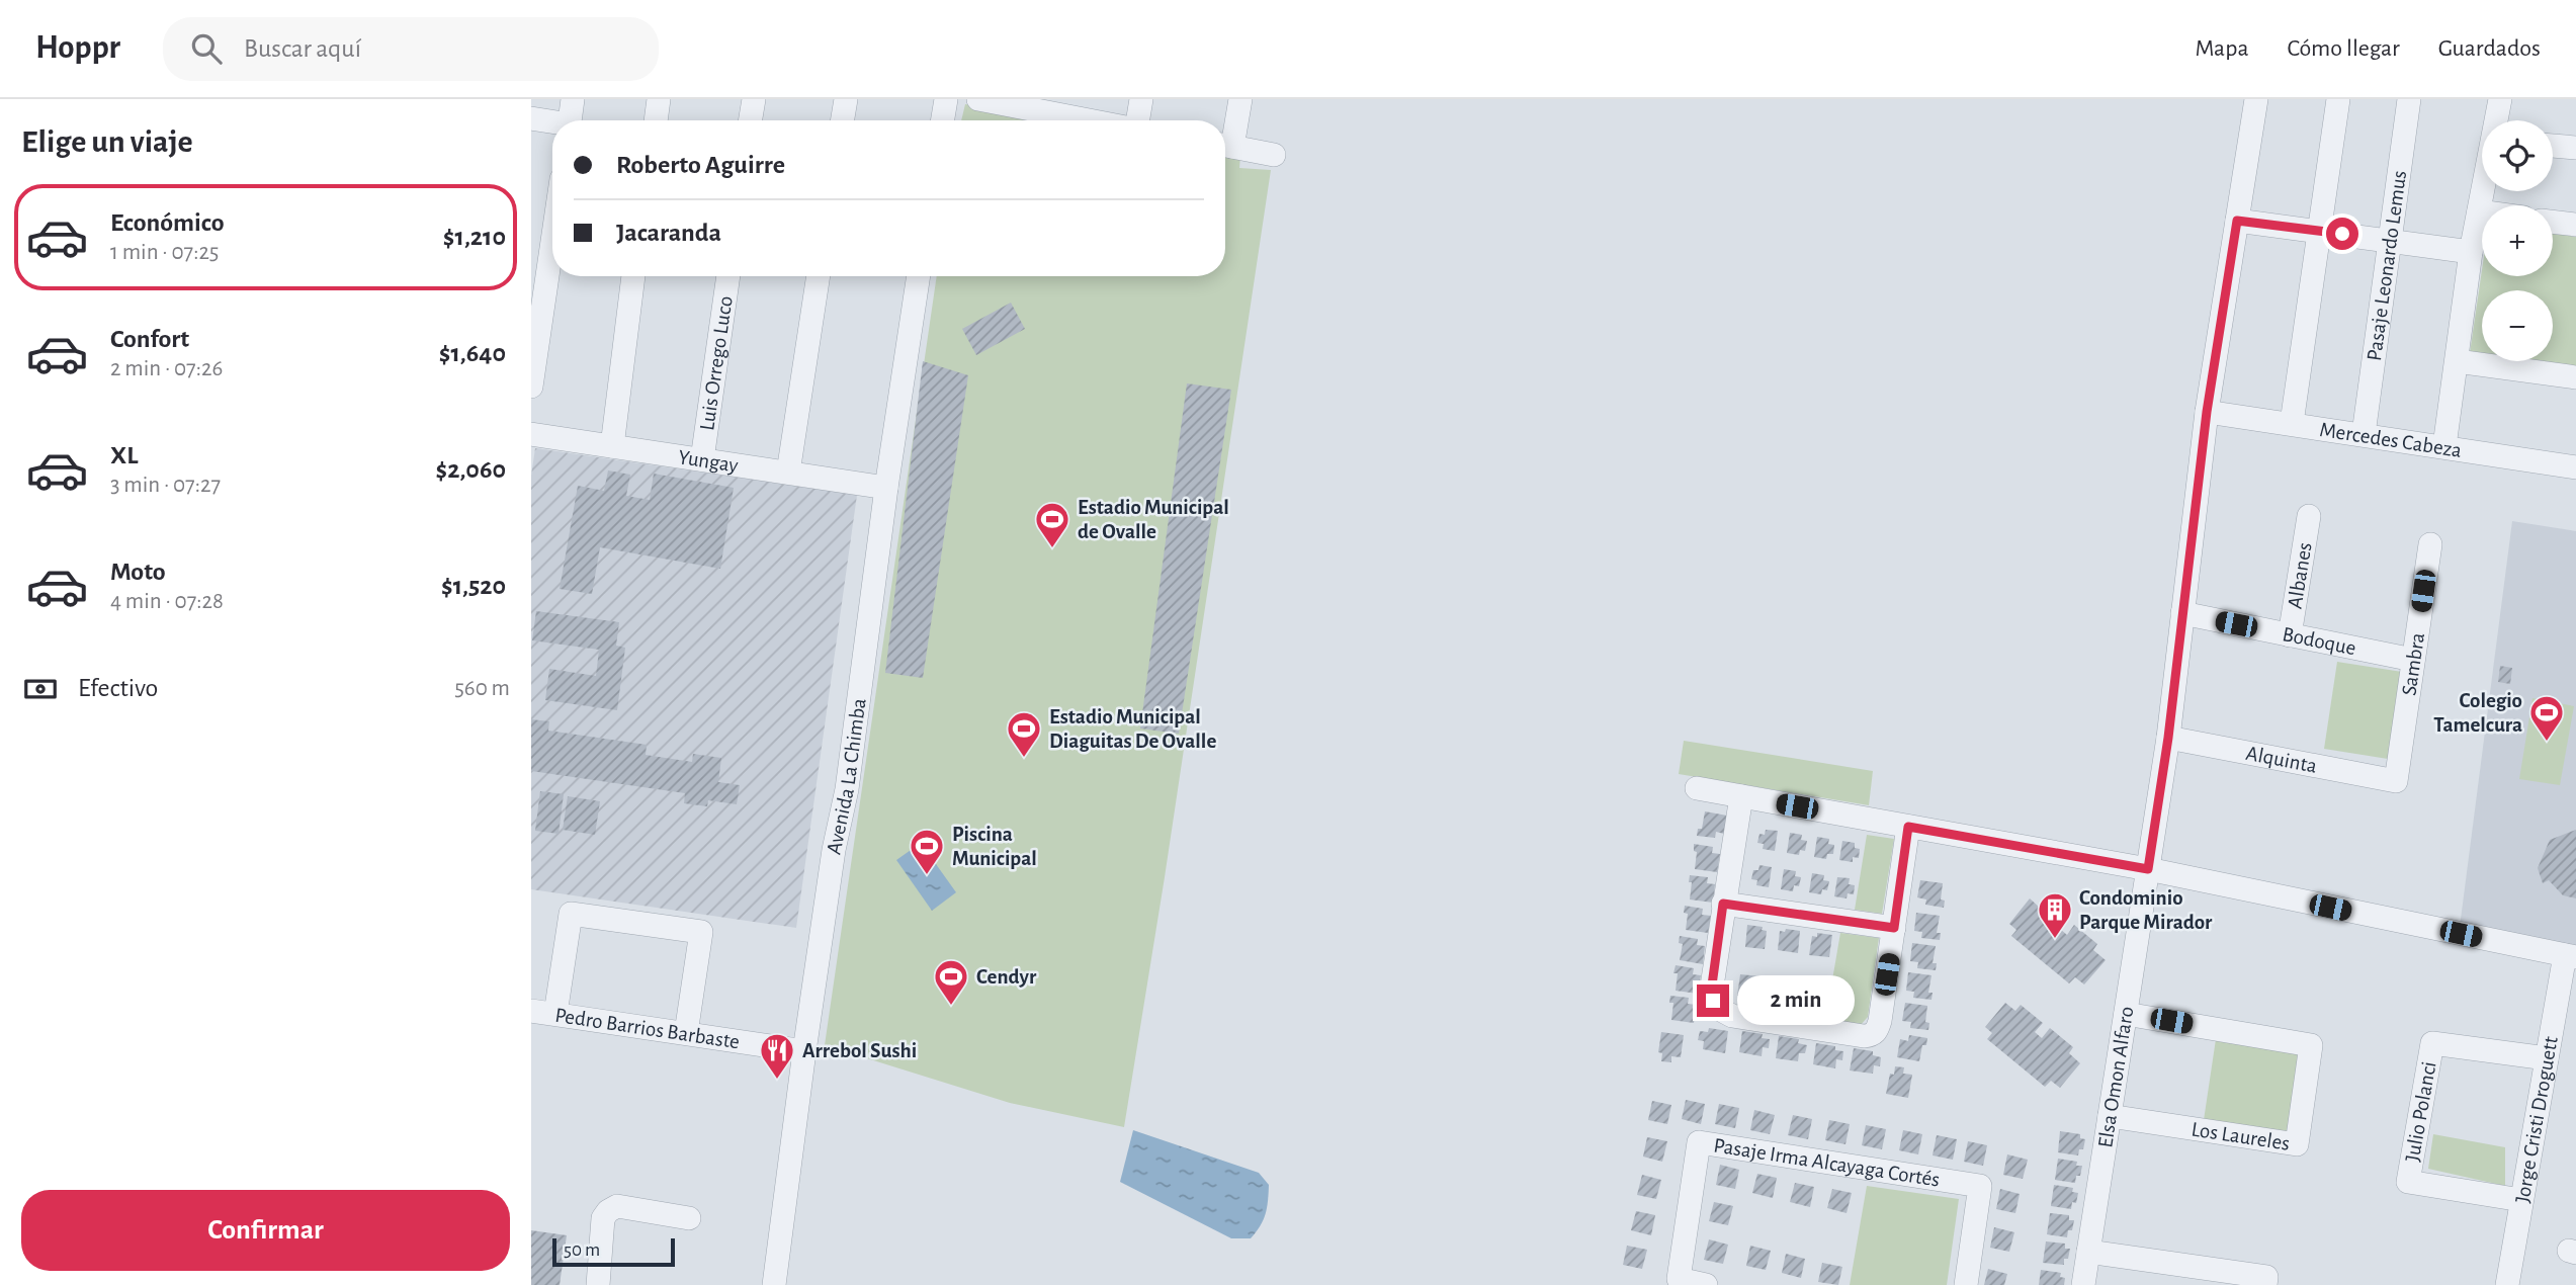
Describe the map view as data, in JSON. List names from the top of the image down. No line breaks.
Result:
{"streets":{"street":["Pasaje Leonardo Lemus","Luis Orrego Luco","Mercedes Cabeza","Yungay","Albanes","Bodoque","Sambra","Alquinta","Avenida La Chimba","Pedro Barrios Barbaste","Elsa Omon Alfaro","Julio Polanci","Jorge Cristi Droguett","Los Laureles","Pasaje Irma Alcayaga Cortés"]},"crossings":[["Pasaje Leonardo Lemus","Mercedes Cabeza"],["Luis Orrego Luco","Yungay"],["Mercedes Cabeza","Elsa Omon Alfaro"],["Yungay","Avenida La Chimba"],["Albanes","Bodoque"],["Bodoque","Sambra"],["Bodoque","Elsa Omon Alfaro"],["Sambra","Alquinta"],["Alquinta","Elsa Omon Alfaro"],["Avenida La Chimba","Pedro Barrios Barbaste"],["Elsa Omon Alfaro","Los Laureles"],["Julio Polanci","Jorge Cristi Droguett"]],"places":{"sports":["Estadio Municipal de Ovalle","Colegio Tamelcura","Estadio Municipal Diaguitas De Ovalle","Piscina Municipal","Cendyr"],"building":["Condominio Parque Mirador"],"restaurant":["Arrebol Sushi"]},"scale_bar":"50 m","page":{"header":"Hoppr","search":"Buscar aquí","nav":["Mapa","Cómo llegar","Guardados"],"heading":"Elige un viaje","map_buttons":["+","−"],"banner":["Roberto Aguirre","Jacaranda"],"list":[{"name":"Económico","note":"1 min · 07:25","value":"$1,210"},{"name":"Confort","note":"2 min · 07:26","value":"$1,640"},{"name":"XL","note":"3 min · 07:27","value":"$2,060"},{"name":"Moto","note":"4 min · 07:28","value":"$1,520"}],"pay":["Efectivo","560 m"],"bubble":"2 min","buttons":"Confirmar","scale":"50 m"}}
